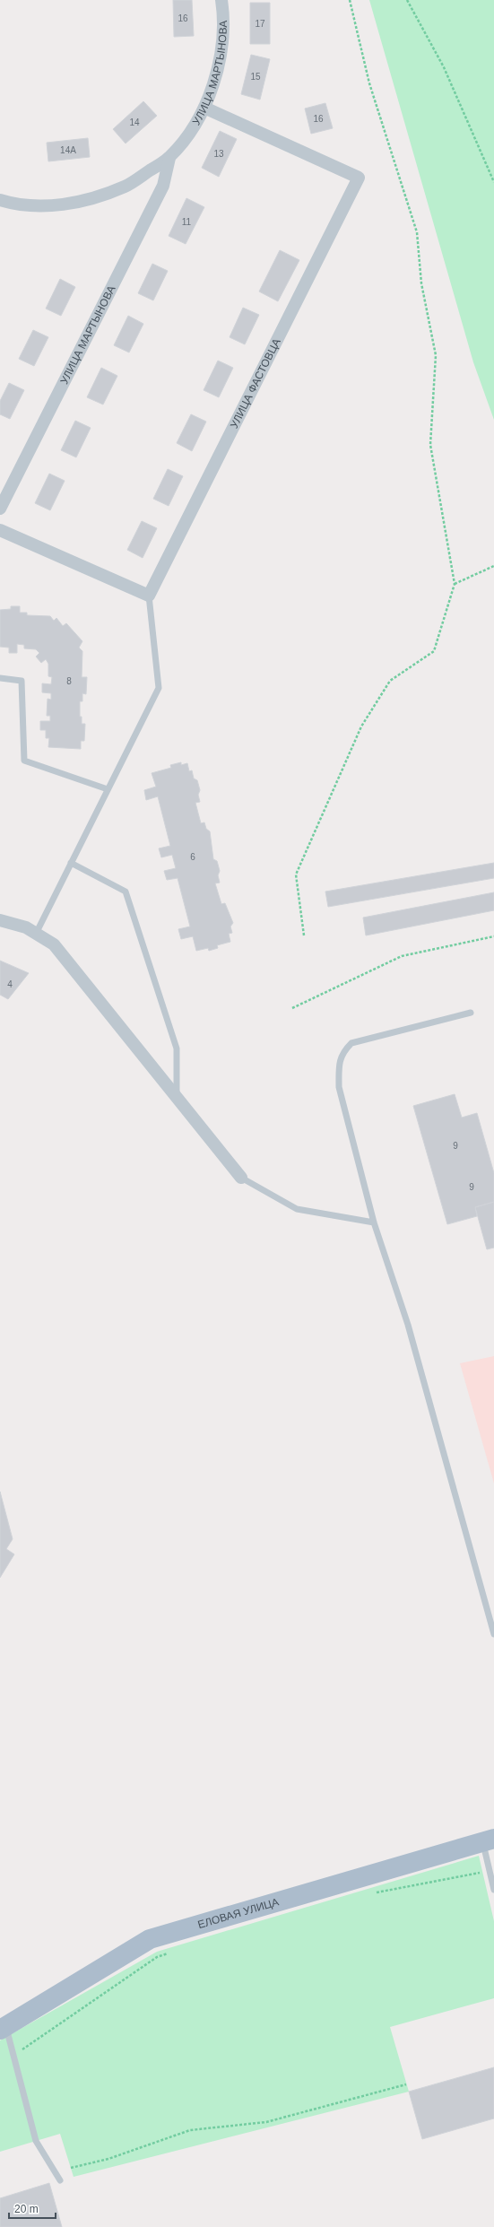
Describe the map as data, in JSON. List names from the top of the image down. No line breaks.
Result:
{"streets":{"main road":["ЕЛОВАЯ УЛИЦА"],"street":["УЛИЦА МАРТЫНОВА","УЛИЦА ФАСТОВЦА"]},"crossings":[["УЛИЦА МАРТЫНОВА","УЛИЦА ФАСТОВЦА"]],"house_numbers":["16","17","15","16","14","14А","13","11","8","6","4","9","9"],"scale_bar":"20 m"}
